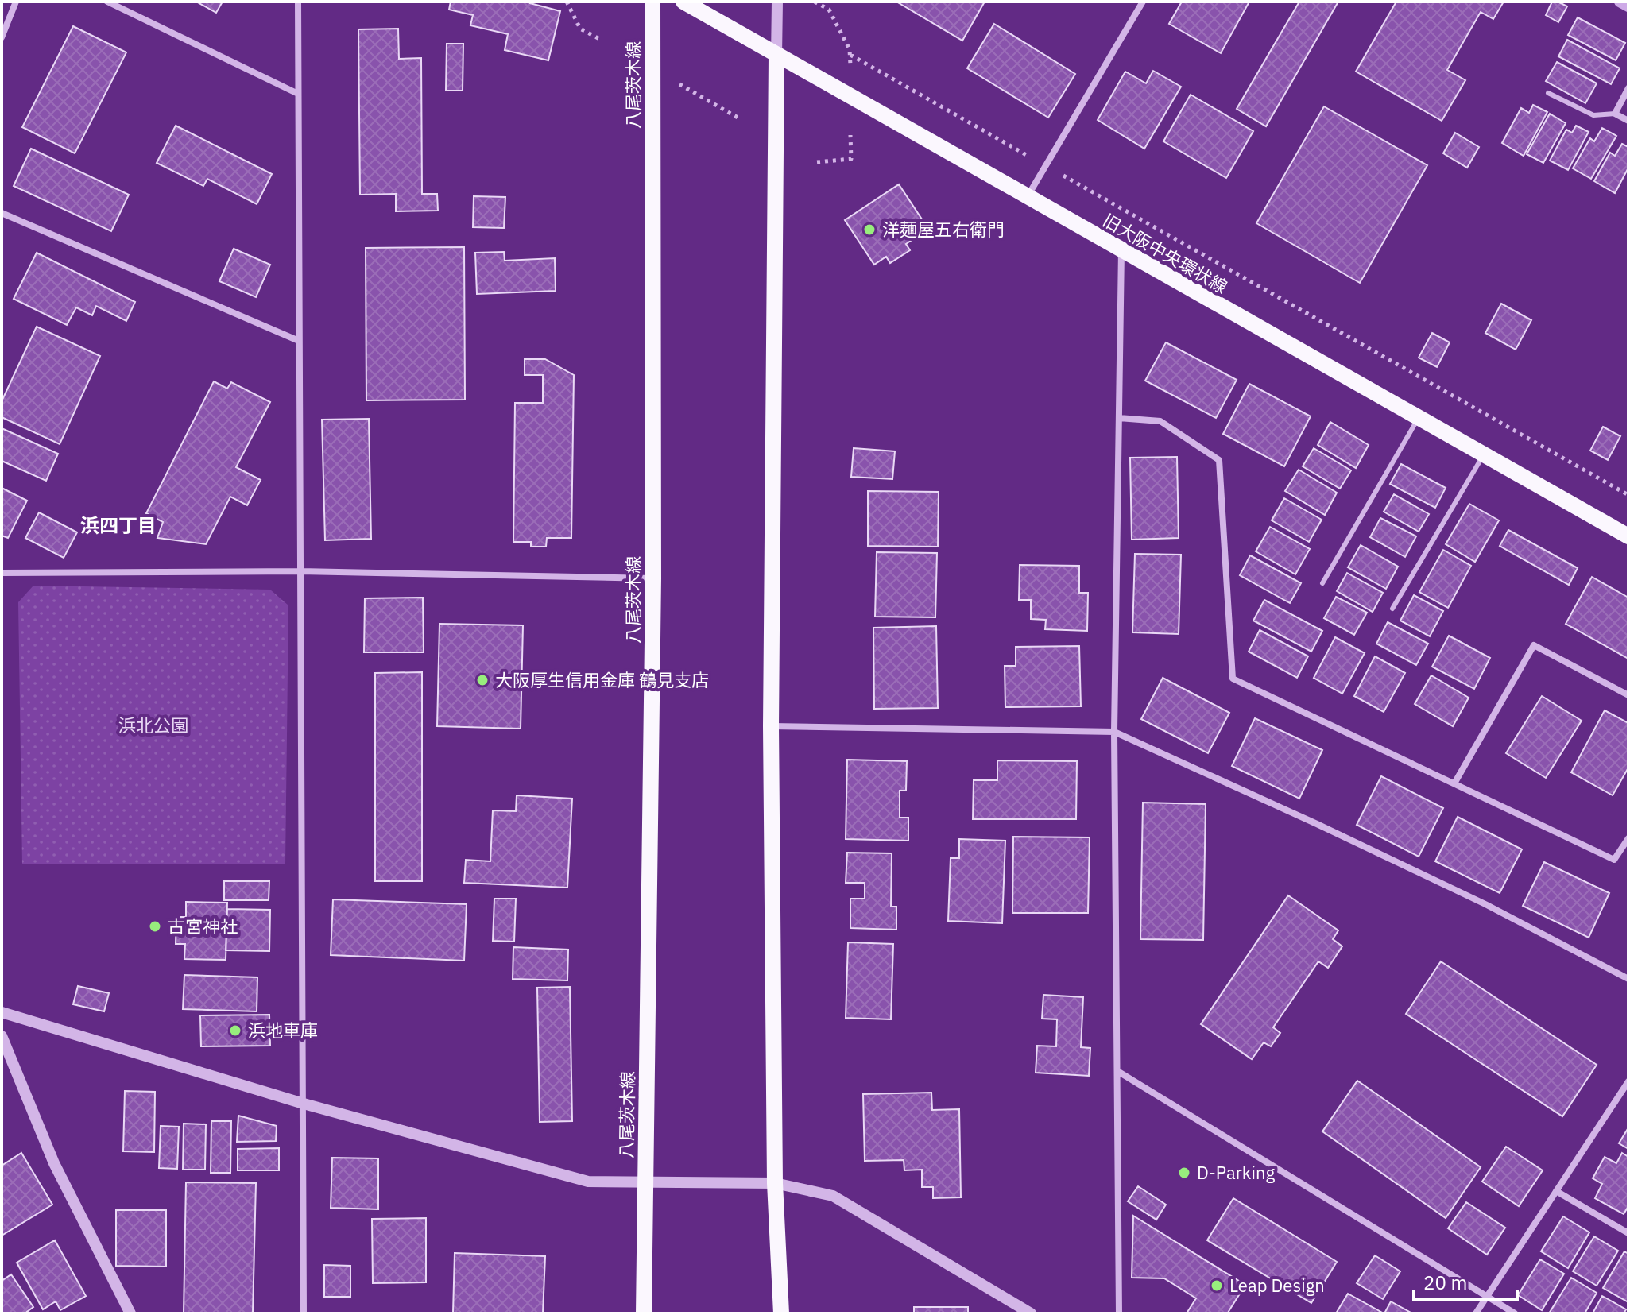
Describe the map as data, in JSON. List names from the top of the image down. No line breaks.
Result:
{"streets":{"main road":["八尾茨木線","旧大阪中央環状線"]},"districts":["浜四丁目"],"parks":["浜北公園"],"places":["洋麺屋五右衛門","大阪厚生信用金庫 鶴見支店","古宮神社","浜地車庫","D-Parking","Leap Design"],"scale_bar":"20 m"}
